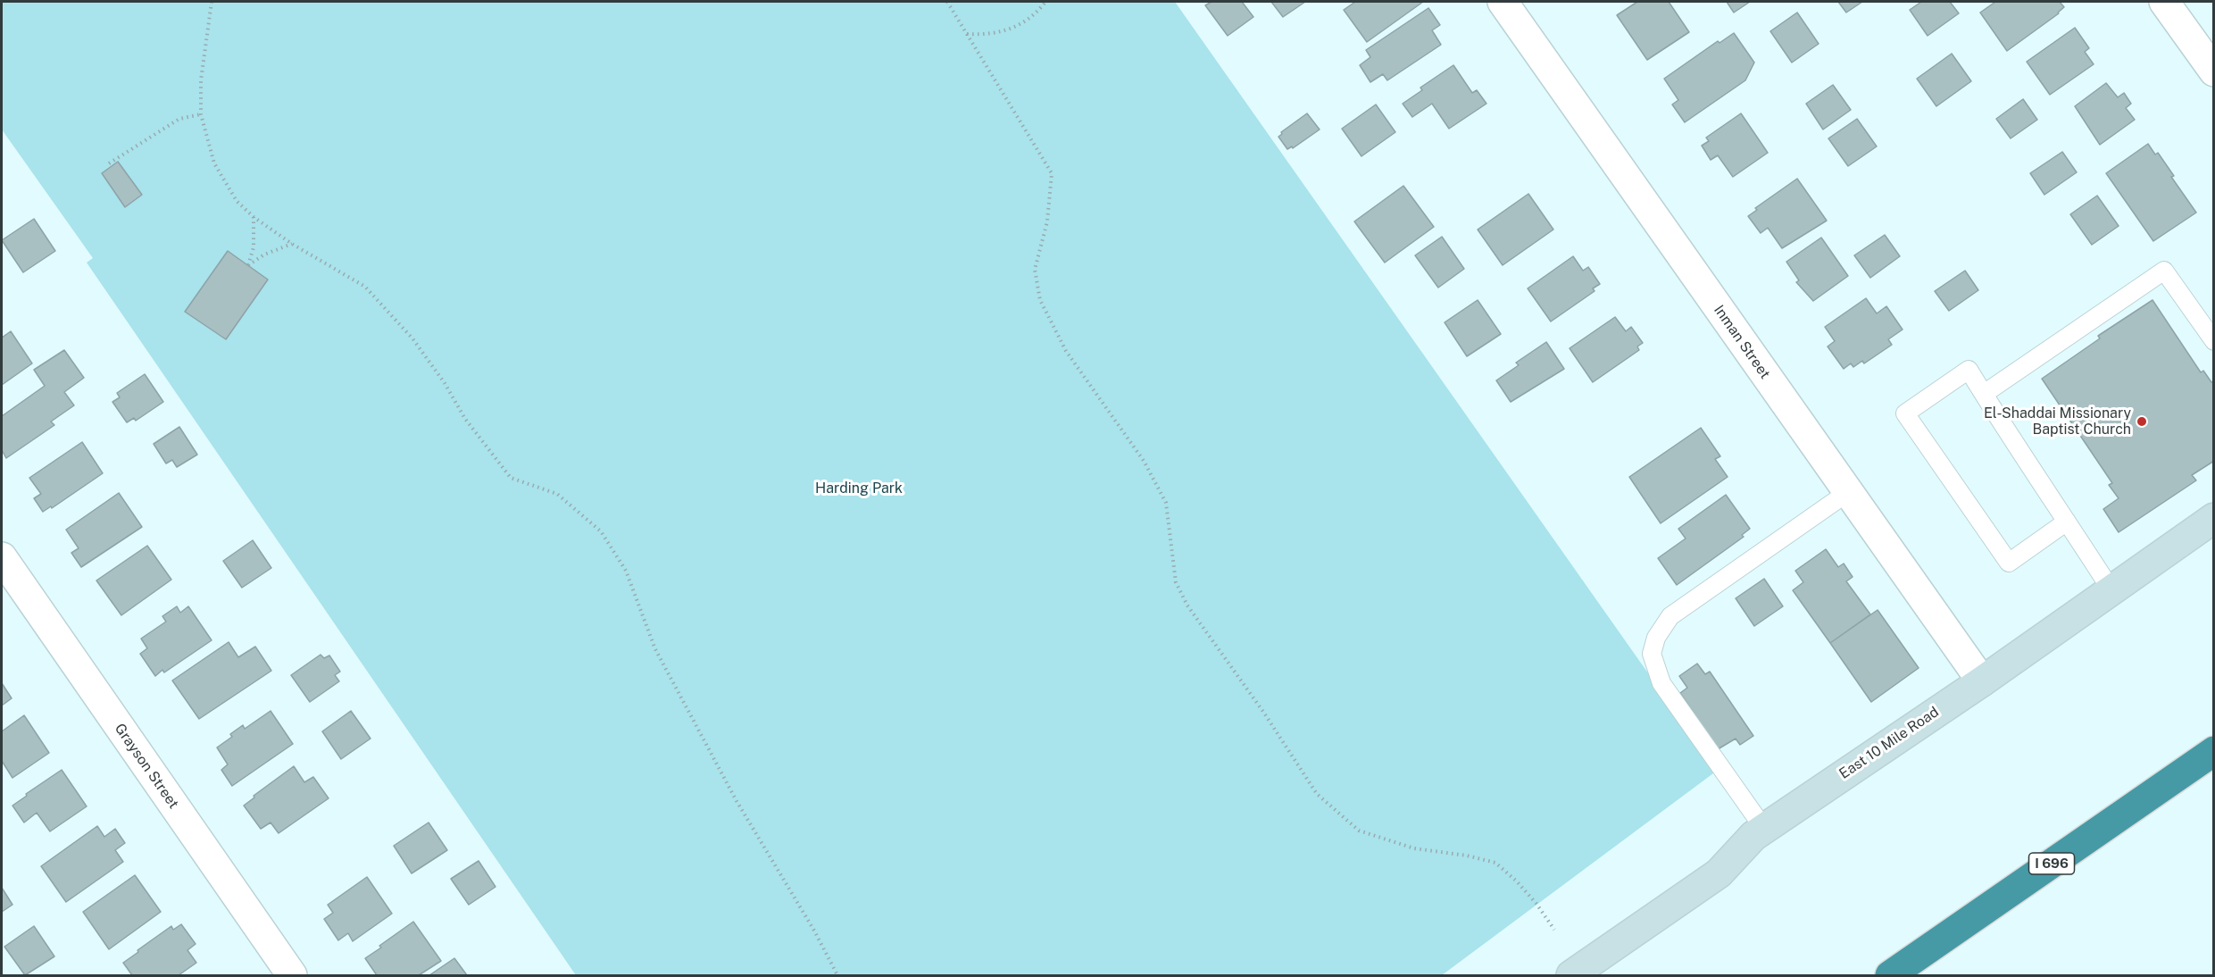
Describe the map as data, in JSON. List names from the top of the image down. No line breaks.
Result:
{"streets":{"highway":["I 696"],"main road":["East 10 Mile Road"],"street":["Inman Street","Grayson Street"]},"crossings":[["Inman Street","East 10 Mile Road"]],"parks":["Harding Park"],"places":["El-Shaddai Missionary Baptist Church"]}
